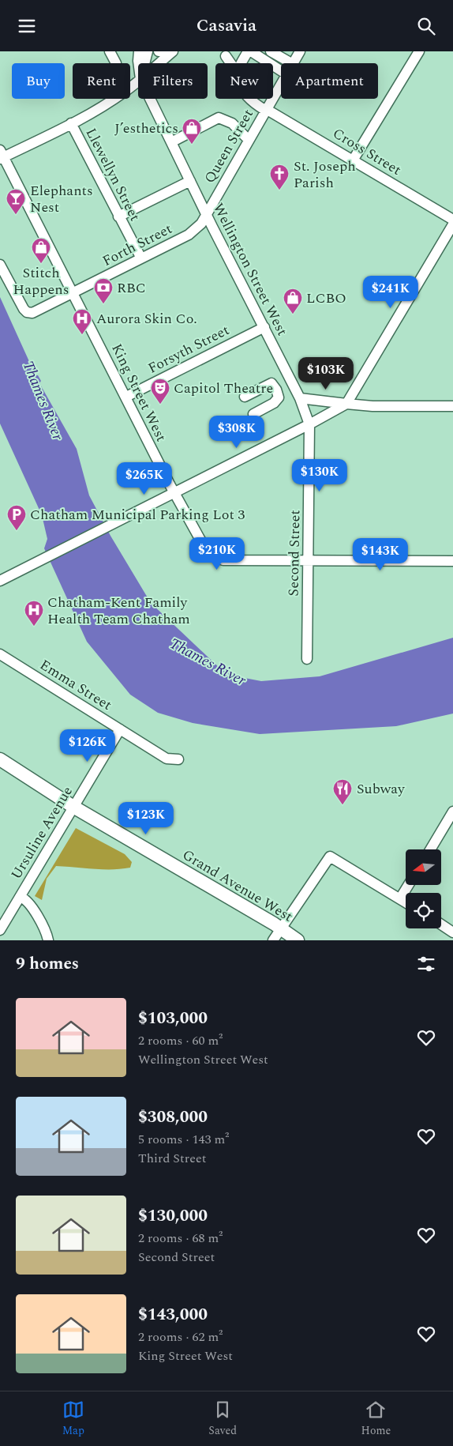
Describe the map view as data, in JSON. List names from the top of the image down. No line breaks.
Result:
{"streets":{"main road":["Grand Avenue West"],"street":["Queen Street","Cross Street","Llewellyn Street","Forth Street","Wellington Street West","Forsyth Street","King Street West","Second Street","Emma Street","Ursuline Avenue"]},"crossings":[["Queen Street","Cross Street"],["Queen Street","Forth Street"],["Queen Street","Wellington Street West"],["Llewellyn Street","Forth Street"],["Forth Street","Wellington Street West"],["Forth Street","King Street West"],["Wellington Street West","Forsyth Street"],["Wellington Street West","Second Street"],["Forsyth Street","King Street West"],["King Street West","Second Street"],["Emma Street","Ursuline Avenue"],["Ursuline Avenue","Grand Avenue West"]],"water":["Thames River"],"places":{"shop":["J’esthetics","Stitch Happens","LCBO"],"church":["St. Joseph Parish"],"bar":["Elephants Nest"],"bank":["RBC"],"hospital":["Aurora Skin Co.","Chatham-Kent Family Health Team Chatham"],"theatre":["Capitol Theatre"],"parking":["Chatham Municipal Parking Lot 3"],"restaurant":["Subway"]},"north":"left","page":{"header":"Casavia","chip":["Buy","Rent","Filters","New","Apartment"],"price":["$241K","$103K","$308K","$130K","$265K","$210K","$143K","$126K","$123K"],"heading":"9 homes","list":[{"name":"$103,000","note":"2 rooms · 60 m² · Wellington Street West"},{"name":"$308,000","note":"5 rooms · 143 m² · Third Street"},{"name":"$130,000","note":"2 rooms · 68 m² · Second Street"},{"name":"$143,000","note":"2 rooms · 62 m² · King Street West"}],"tabs":["Map","Saved","Home"]}}
